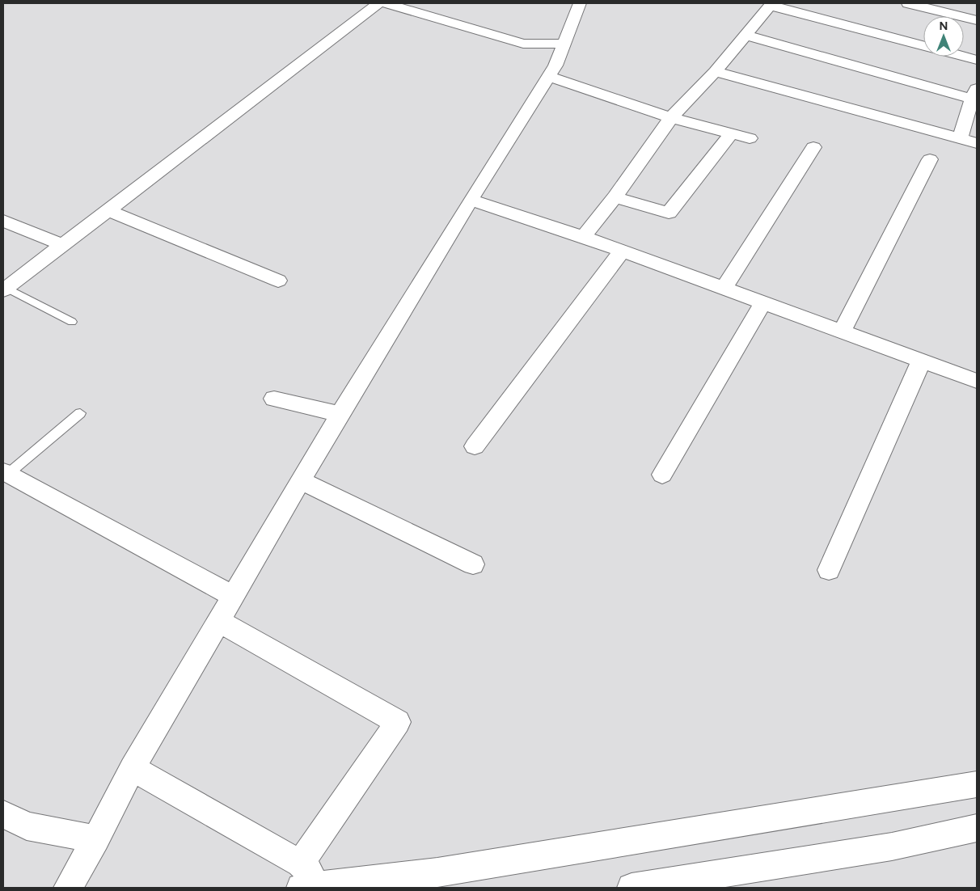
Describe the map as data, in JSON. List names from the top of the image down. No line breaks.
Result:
{"north":"top"}
